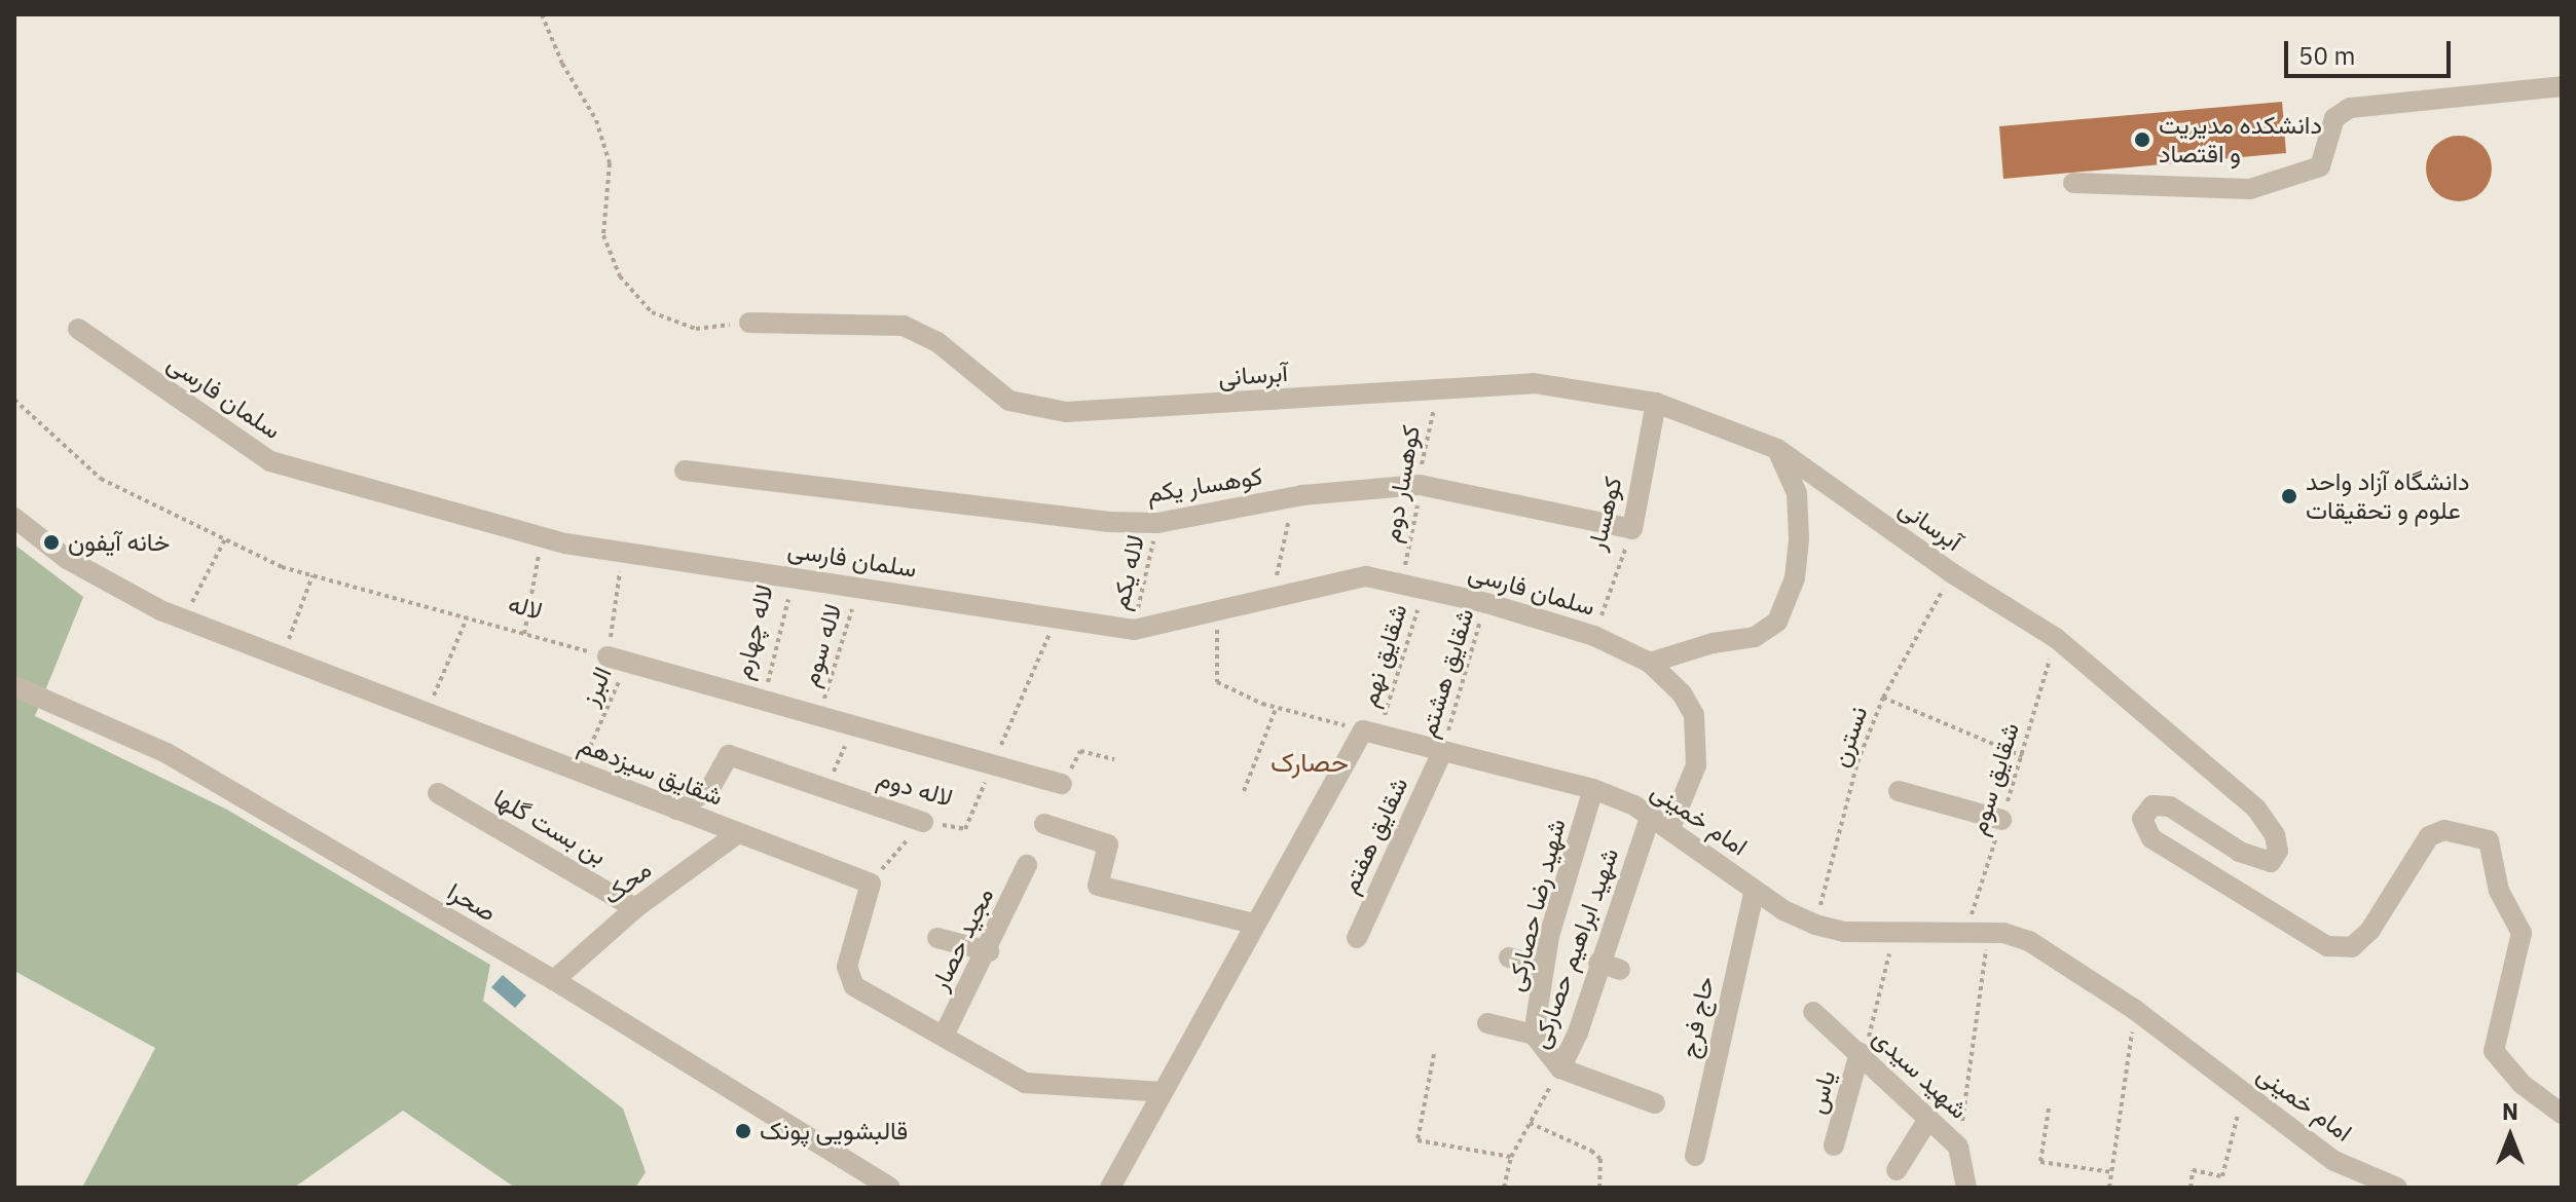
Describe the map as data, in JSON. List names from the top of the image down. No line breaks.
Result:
{"streets":{"street":["آبرسانی","سلمان فارسی","کوهسار یکم","کوهسار","شقایق سیزدهم","لاله دوم","امام خمینی","بن بست گلها","شقایق هفتم","محک","صحرا","شهید رضا حصارکی","مجید حصار","شهید ابراهیم حصارکی","حاج فرج","شهید سیدی","یاس"],"path":["کوهسار دوم","لاله یکم","لاله","لاله چهارم","لاله سوم","شقایق نهم","شقایق هشتم","البرز","نسترن","شقایق سوم"]},"crossings":[["آبرسانی","کوهسار دوم"],["آبرسانی","کوهسار"],["آبرسانی","نسترن"],["آبرسانی","شقایق سوم"],["سلمان فارسی","کوهسار دوم"],["سلمان فارسی","کوهسار"],["سلمان فارسی","لاله یکم"],["سلمان فارسی","لاله چهارم"],["سلمان فارسی","لاله سوم"],["سلمان فارسی","شقایق نهم"],["سلمان فارسی","شقایق هشتم"],["سلمان فارسی","البرز"],["سلمان فارسی","لاله دوم"],["کوهسار دوم","کوهسار یکم"],["کوهسار یکم","کوهسار"],["کوهسار یکم","لاله یکم"],["لاله","البرز"],["شقایق نهم","امام خمینی"],["شقایق هشتم","امام خمینی"],["شقایق هشتم","شقایق هفتم"],["البرز","شقایق سیزدهم"],["نسترن","امام خمینی"],["شقایق سیزدهم","لاله دوم"],["شقایق سیزدهم","محک"],["شقایق سوم","امام خمینی"],["امام خمینی","شقایق هفتم"],["امام خمینی","شهید رضا حصارکی"],["امام خمینی","شهید ابراهیم حصارکی"],["امام خمینی","حاج فرج"],["بن بست گلها","محک"],["محک","صحرا"],["شهید سیدی","یاس"]],"districts":["حصارک"],"places":["دانشکده مدیریت و اقتصاد","دانشگاه آزاد واحد علوم و تحقیقات","خانه آیفون","قالبشویی پونک"],"scale_bar":"50 m","north":"top"}
